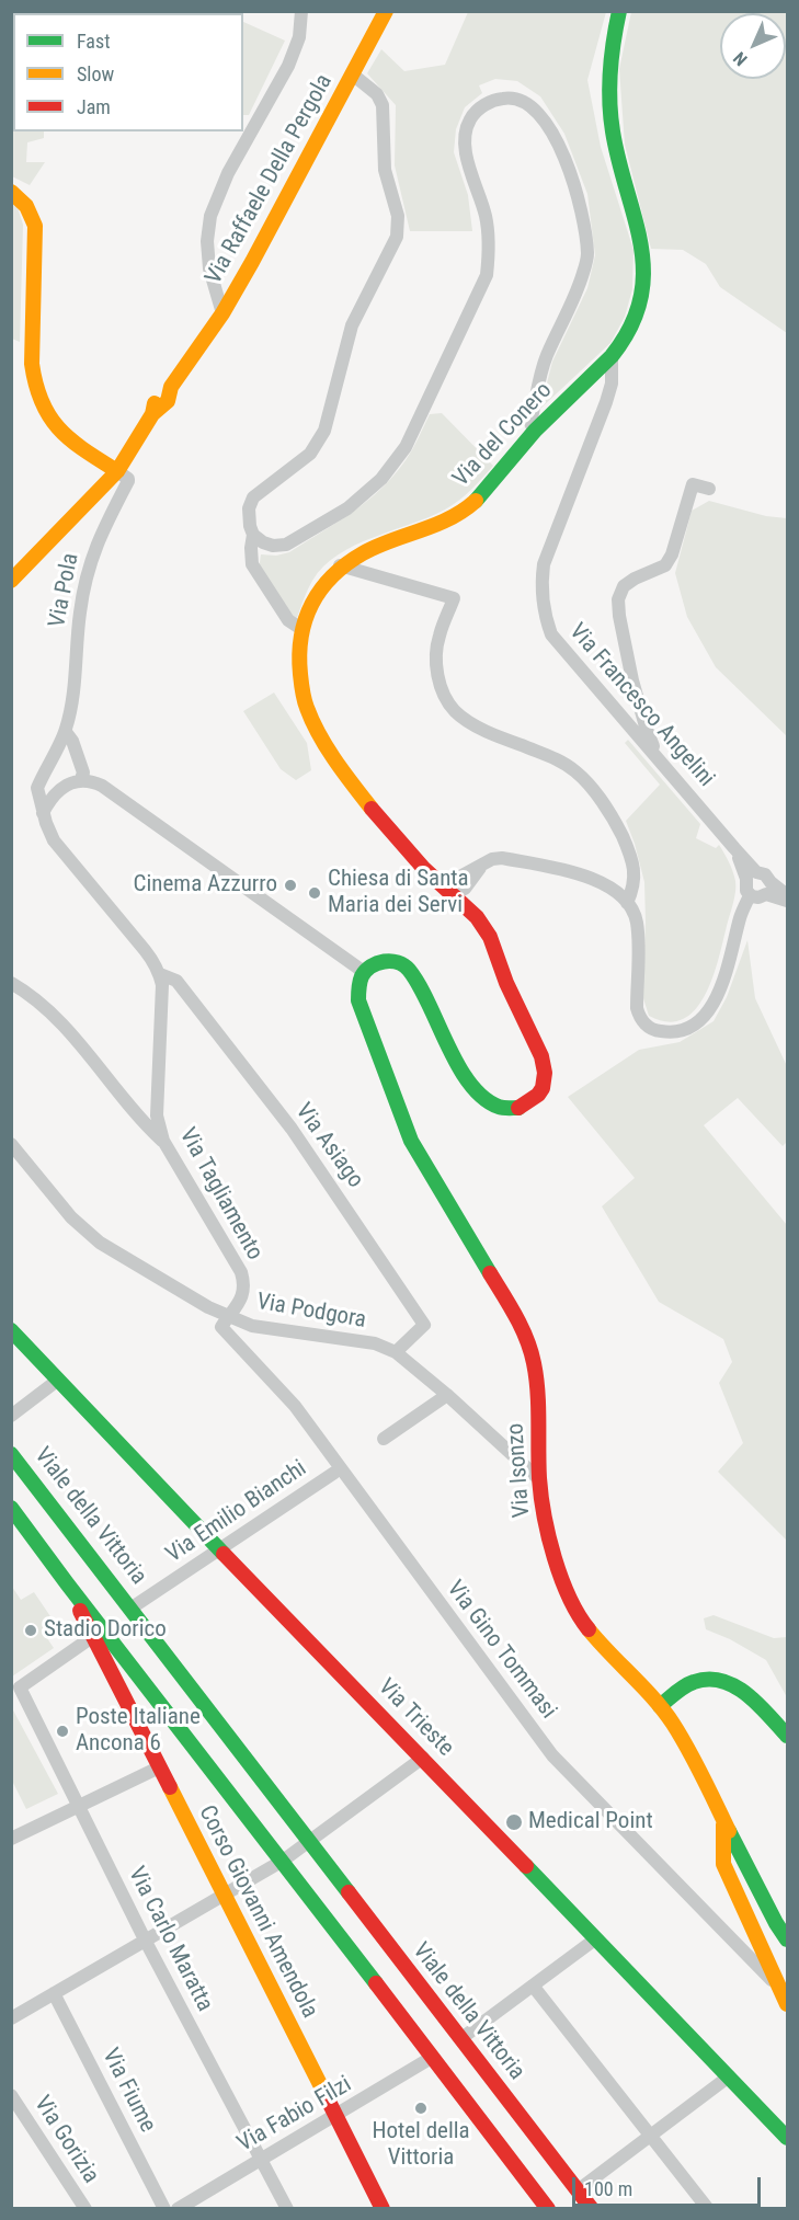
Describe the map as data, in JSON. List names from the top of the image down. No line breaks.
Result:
{"streets":{"street":["Via Raffaele Della Pergola","Via del Conero","Via Pola","Via Francesco Angelini","Via Asiago","Via Tagliamento","Via Podgora","Via Isonzo","Via Emilio Bianchi","Viale della Vittoria","Via Gino Tommasi","Via Trieste","Corso Giovanni Amendola","Via Carlo Maratta","Via Fiume","Via Fabio Filzi","Via Gorizia"]},"crossings":[["Via Raffaele Della Pergola","Via del Conero"],["Via Raffaele Della Pergola","Via Pola"],["Via del Conero","Via Francesco Angelini"],["Via del Conero","Via Isonzo"],["Via Asiago","Via Tagliamento"],["Via Asiago","Via Podgora"],["Via Tagliamento","Via Podgora"],["Via Tagliamento","Via Gino Tommasi"],["Via Podgora","Via Isonzo"],["Via Podgora","Via Gino Tommasi"],["Via Emilio Bianchi","Viale della Vittoria"],["Via Emilio Bianchi","Via Trieste"],["Viale della Vittoria","Corso Giovanni Amendola"],["Viale della Vittoria","Via Carlo Maratta"],["Corso Giovanni Amendola","Via Carlo Maratta"],["Corso Giovanni Amendola","Via Fabio Filzi"],["Via Carlo Maratta","Via Fabio Filzi"]],"places":["Cinema Azzurro","Chiesa di Santa Maria dei Servi","Stadio Dorico","Poste Italiane Ancona 6","Medical Point","Hotel della Vittoria"],"legend":["Fast","Slow","Jam"],"scale_bar":"100 m","north":"bottom left"}
